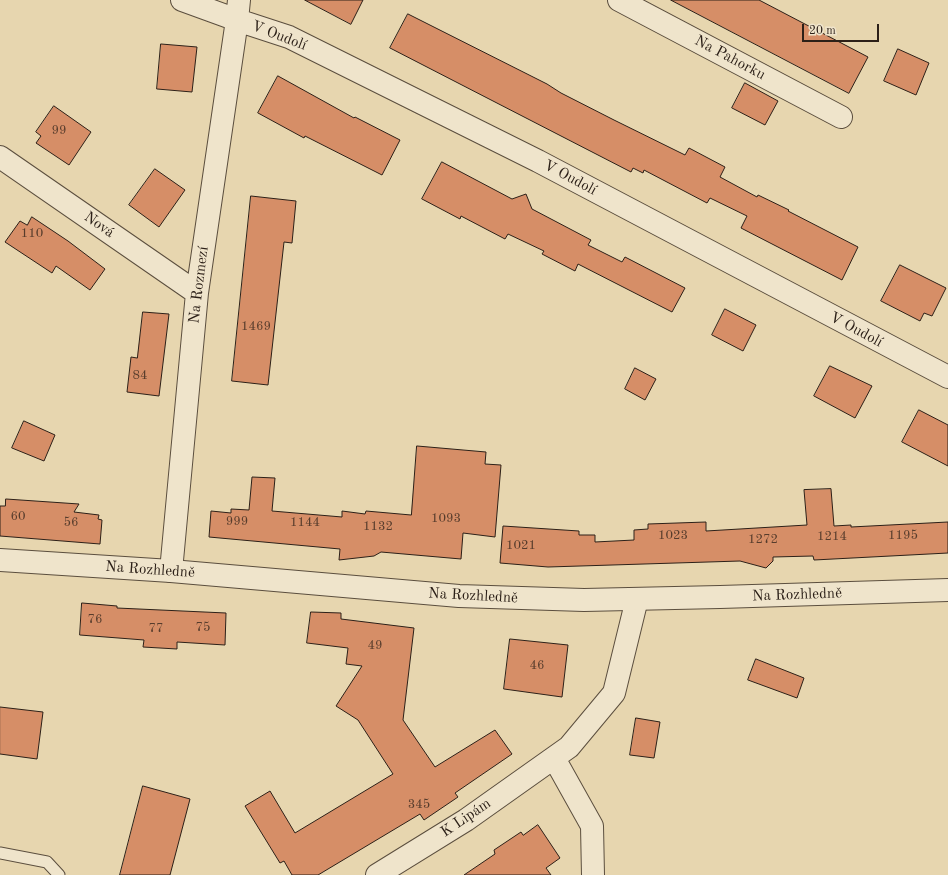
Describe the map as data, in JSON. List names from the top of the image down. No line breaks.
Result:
{"streets":{"street":["V Oudolí","Na Pahorku","Nová","Na Rozmezí","Na Rozhledně","K Lipám"]},"crossings":[["V Oudolí","Na Rozmezí"],["Nová","Na Rozmezí"],["Na Rozmezí","Na Rozhledně"],["Na Rozhledně","K Lipám"]],"house_numbers":["99","110","1469","84","60","1093","999","56","1144","1132","1023","1195","1214","1272","1021","76","75","77","49","46","345"],"scale_bar":"20 m"}
